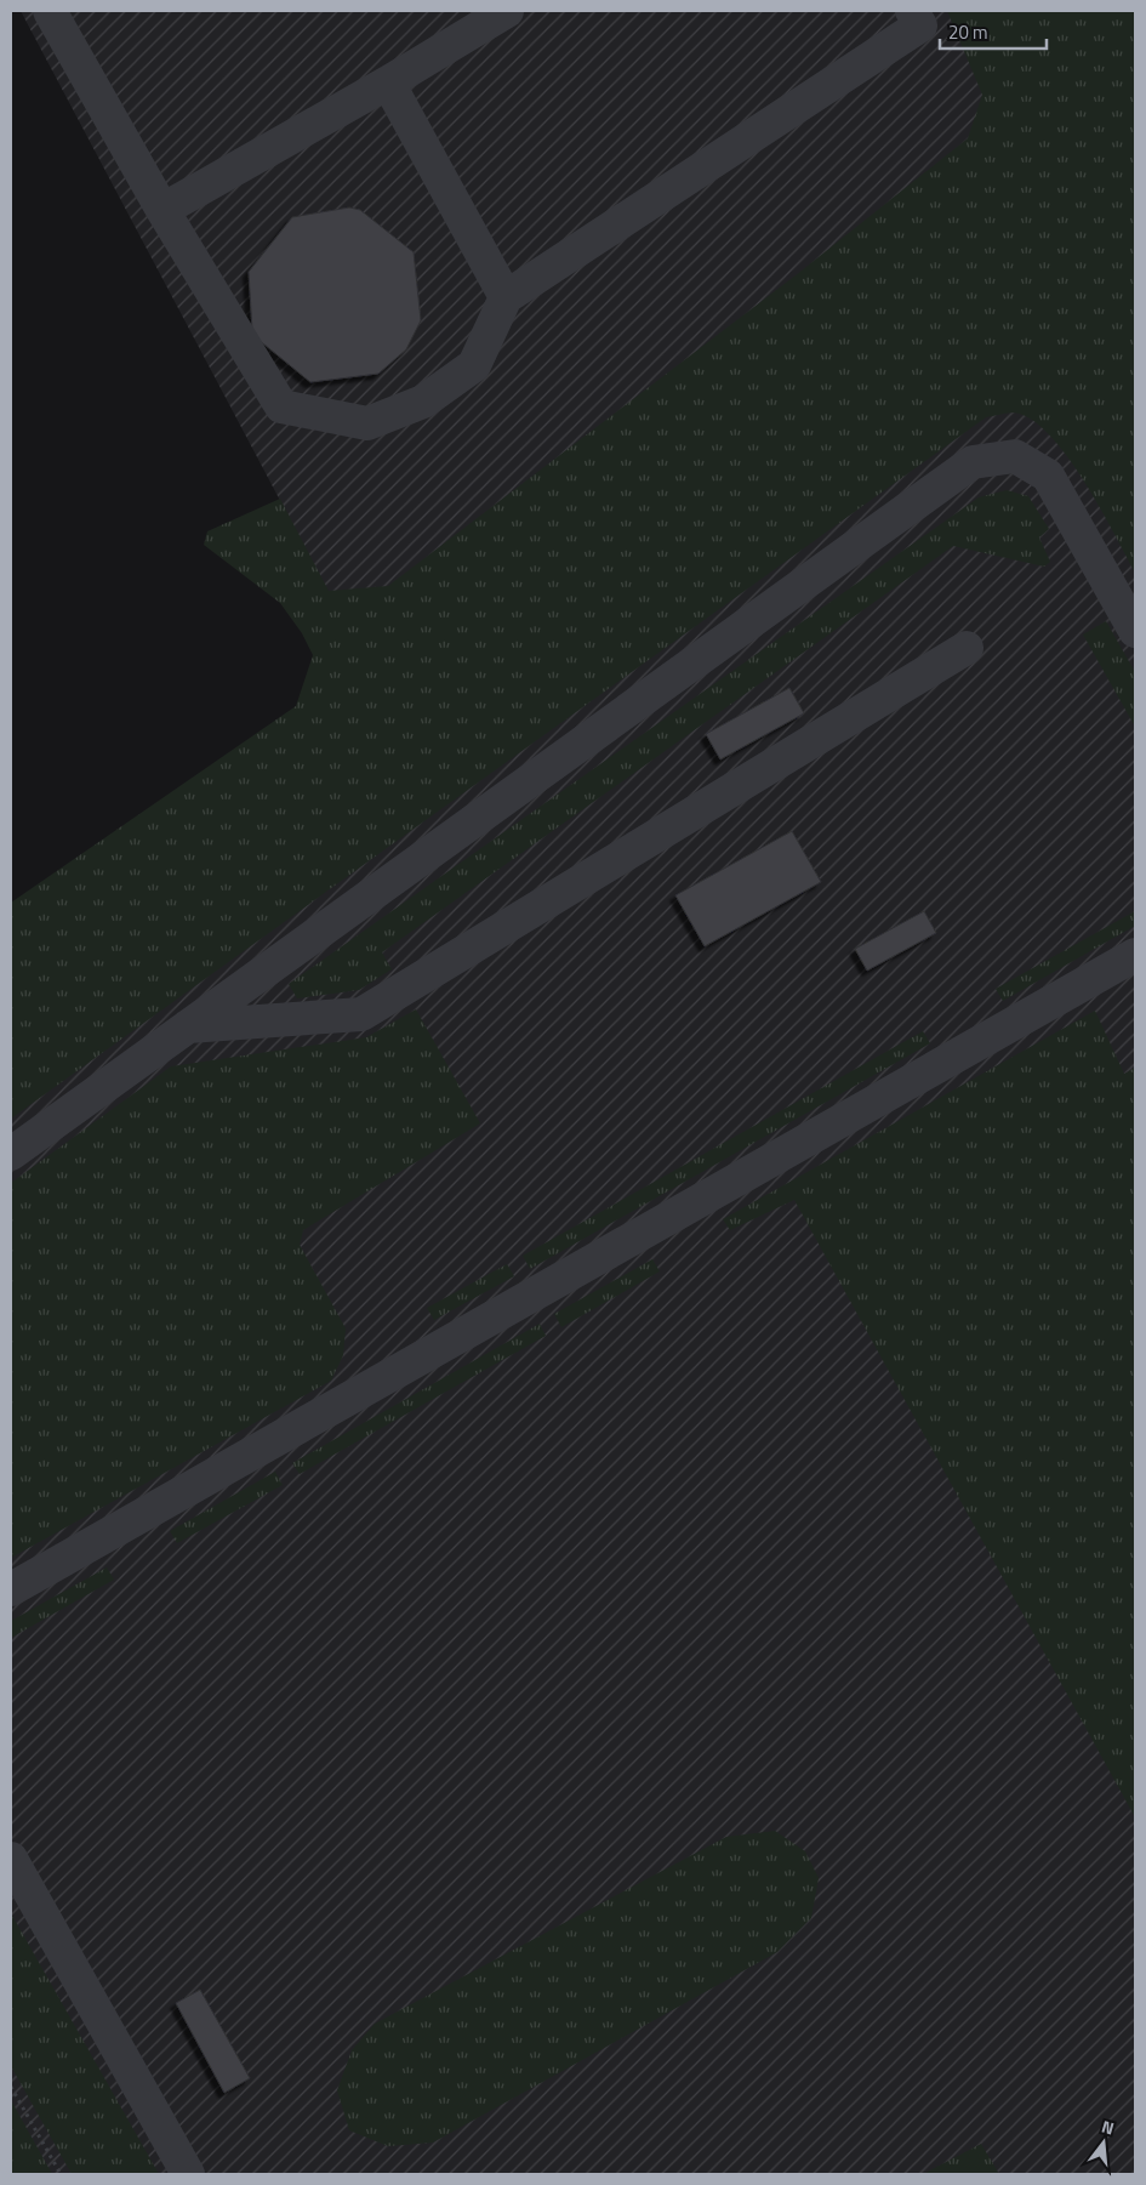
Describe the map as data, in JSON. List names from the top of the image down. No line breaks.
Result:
{"scale_bar":"20 m","north":"top"}
